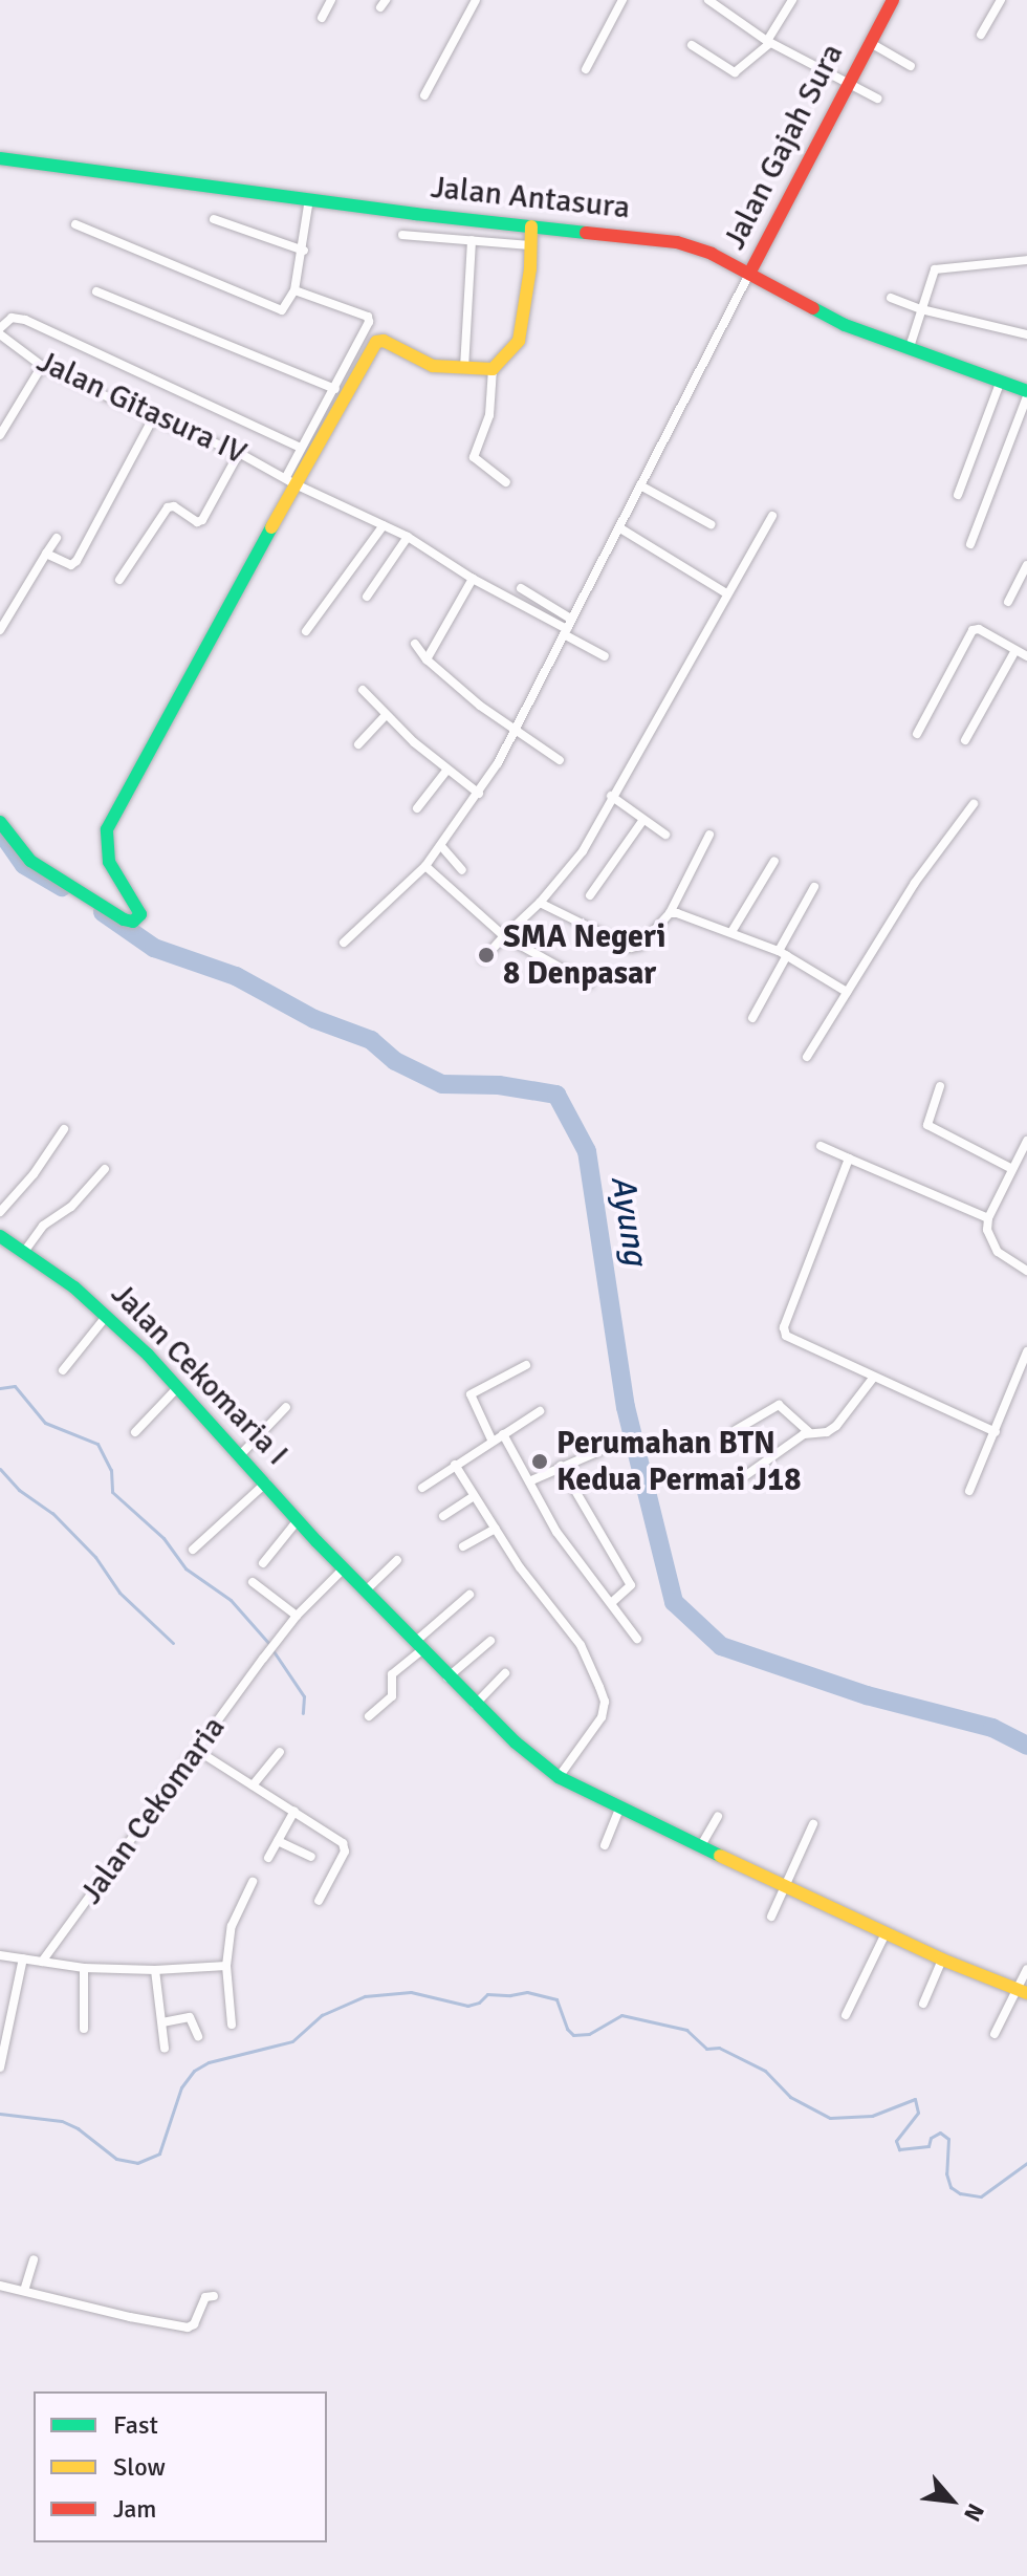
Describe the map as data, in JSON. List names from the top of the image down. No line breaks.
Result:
{"streets":{"street":["Jalan Gajah Sura","Jalan Antasura","Jalan Gitasura IV","Jalan Cekomaria I","Jalan Cekomaria"]},"crossings":[["Jalan Gajah Sura","Jalan Antasura"],["Jalan Cekomaria I","Jalan Cekomaria"]],"water":["Ayung"],"places":["SMA Negeri 8 Denpasar","Perumahan BTN Kedua Permai J18"],"legend":["Fast","Slow","Jam"],"north":"bottom right"}
